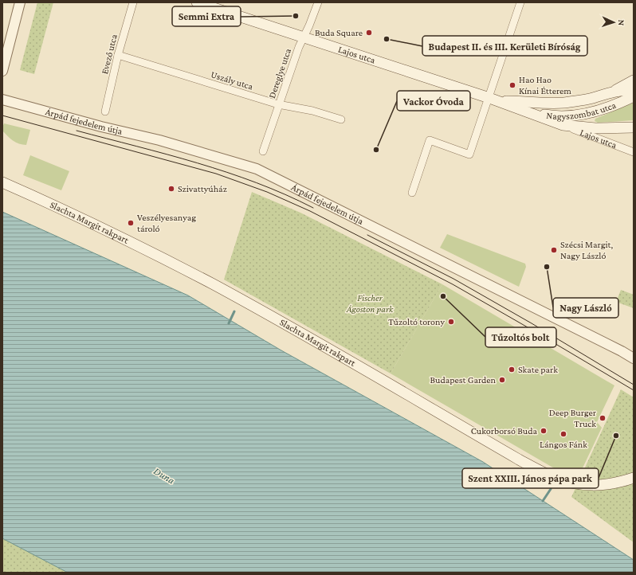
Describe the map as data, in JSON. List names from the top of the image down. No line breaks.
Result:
{"streets":{"main road":["Lajos utca","Nagyszombat utca","Slachta Margit rakpart"],"street":["Evező utca","Dereglye utca","Uszály utca","Árpád fejedelem útja"]},"crossings":[["Evező utca","Uszály utca"],["Lajos utca","Dereglye utca"],["Lajos utca","Nagyszombat utca"],["Dereglye utca","Uszály utca"]],"water":["Duna"],"parks":["Fischer Ágoston park"],"places":["Semmi Extra","Buda Square","Budapest II. és III. Kerületi Bíróság","Hao Hao Kínai Étterem","Vackor Óvoda","Szivattyúház","Veszélyesanyag tároló","Szécsi Margit, Nagy László","Nagy László","Tűzoltós bolt","Tűzoltó torony","Skate park","Budapest Garden","Deep Burger Truck","Cukorborsó Buda","Lángos Fánk","Szent XXIII. János pápa park"],"north":"right"}
